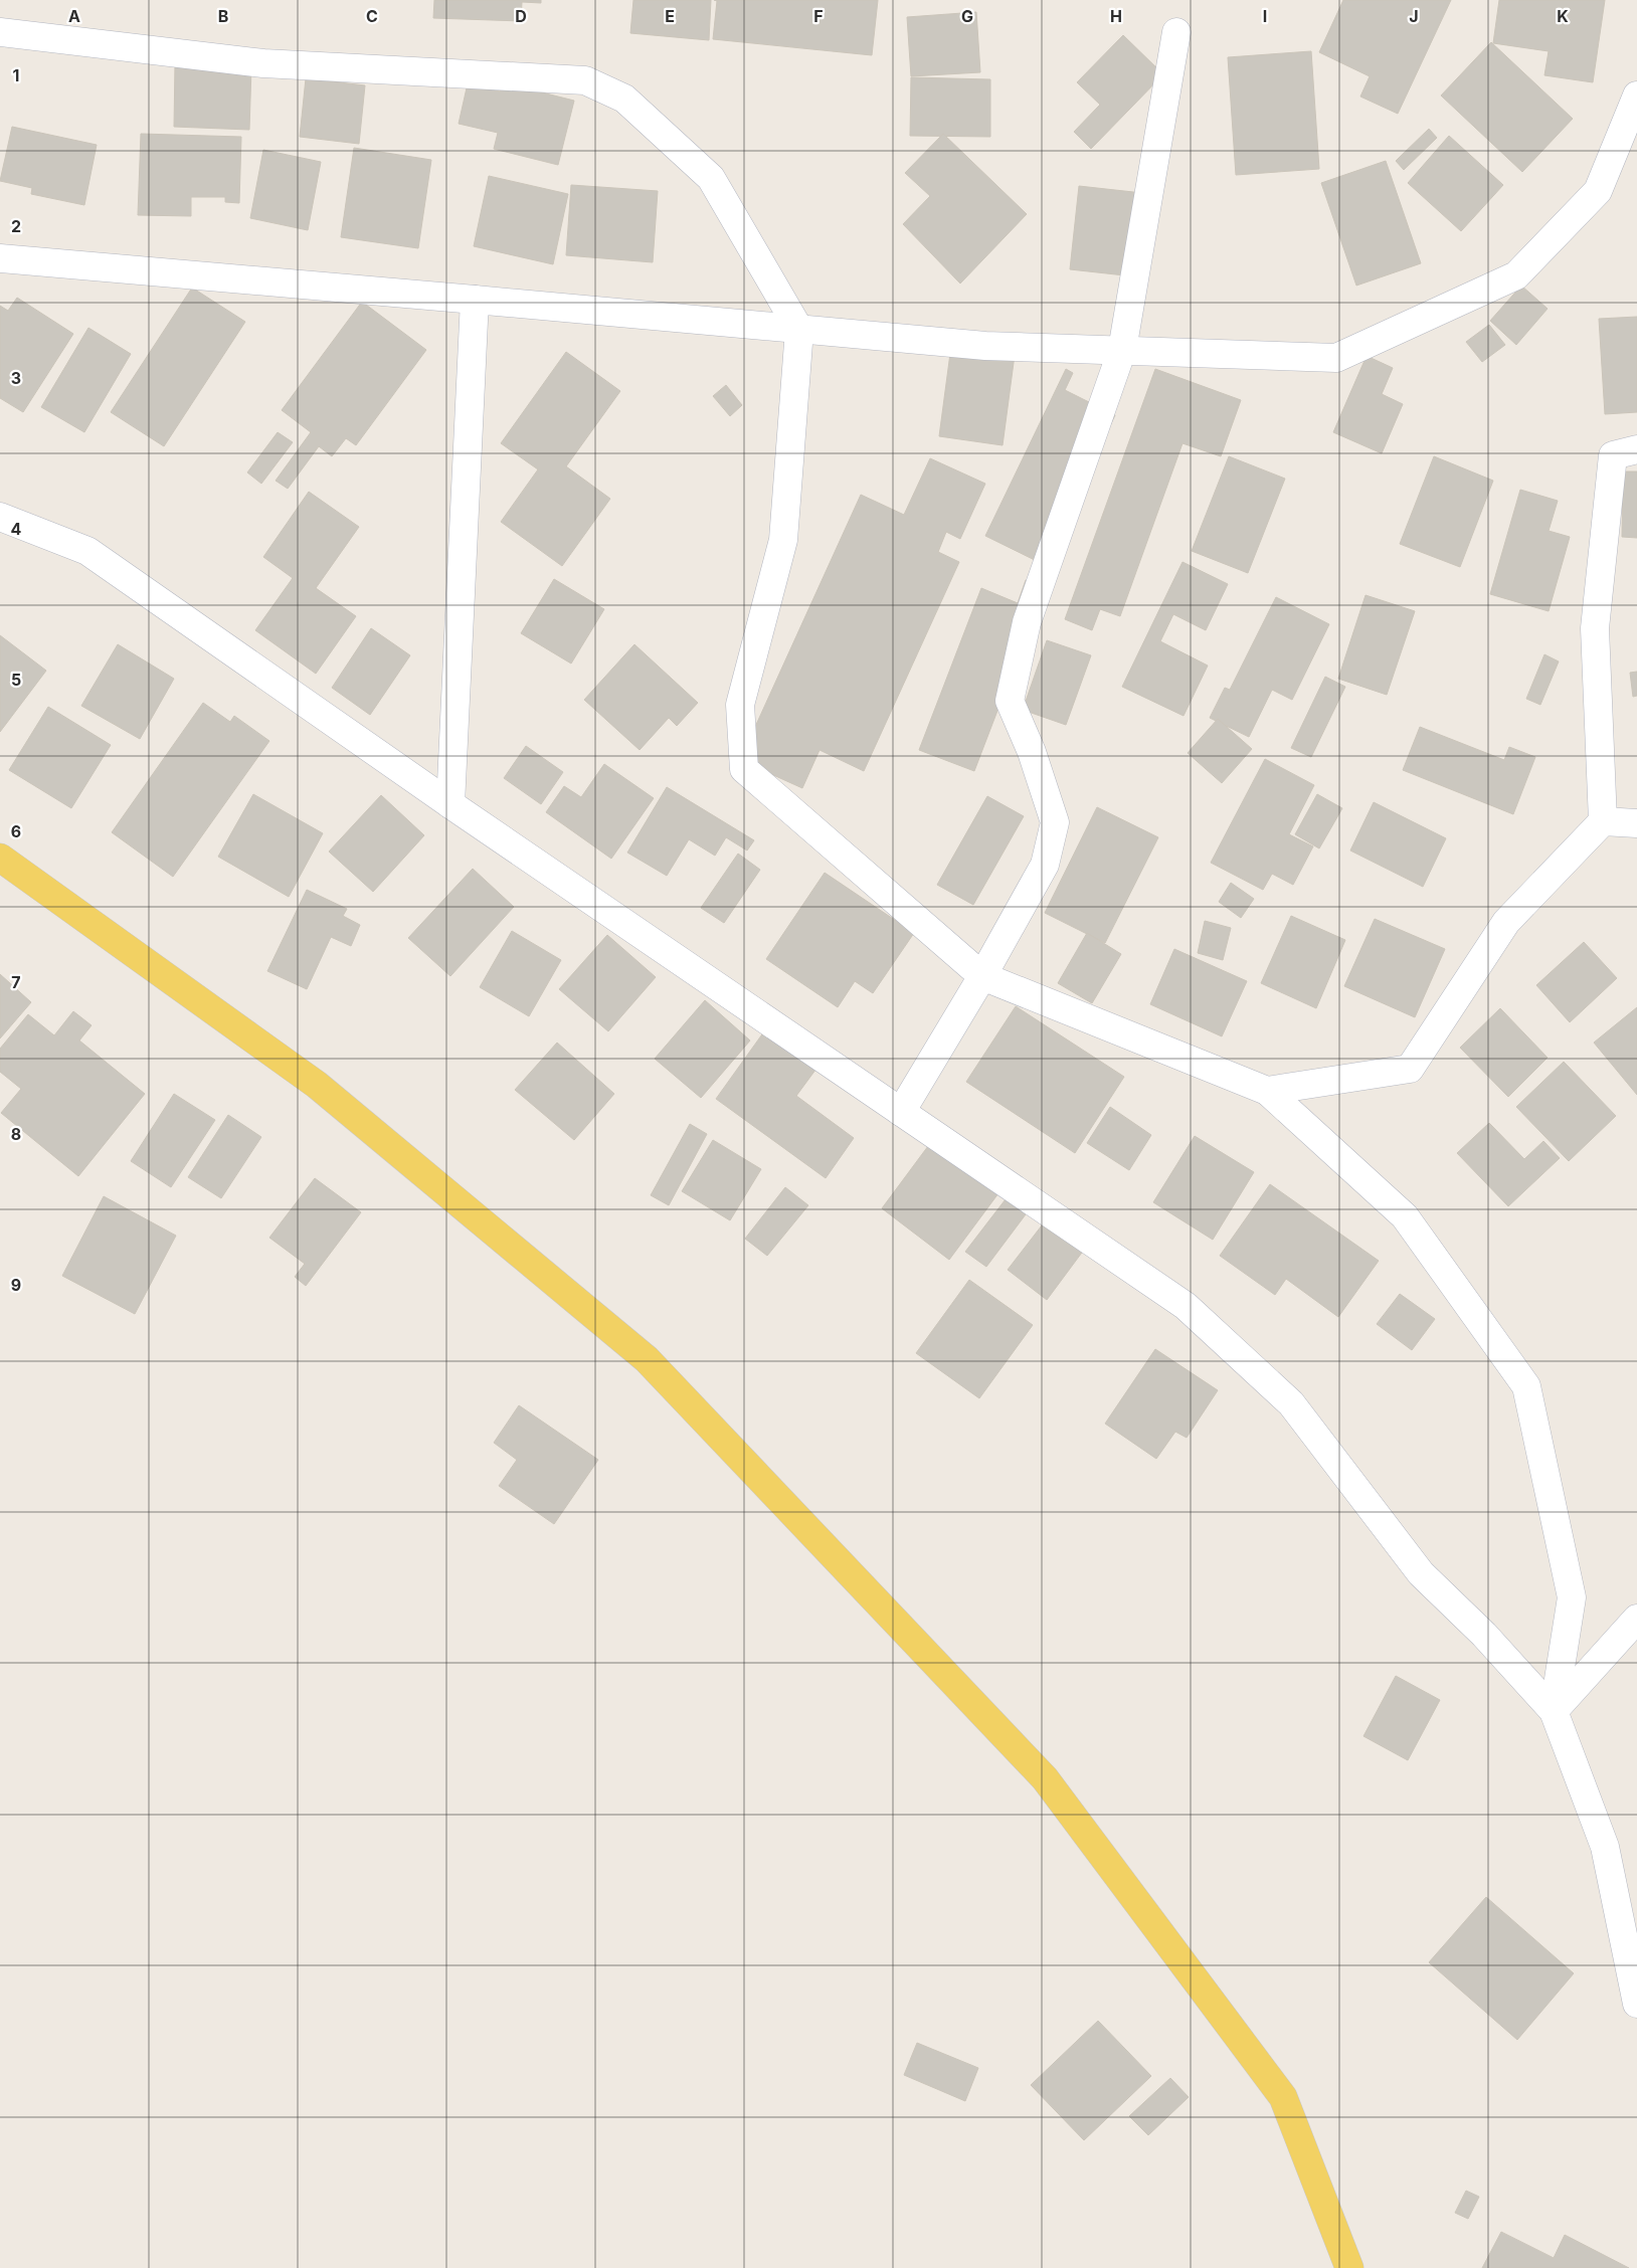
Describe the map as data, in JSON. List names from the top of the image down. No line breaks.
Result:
{"grid":{"columns":["A","B","C","D","E","F","G","H","I","J","K"],"rows":["1","2","3","4","5","6","7","8","9"]}}
